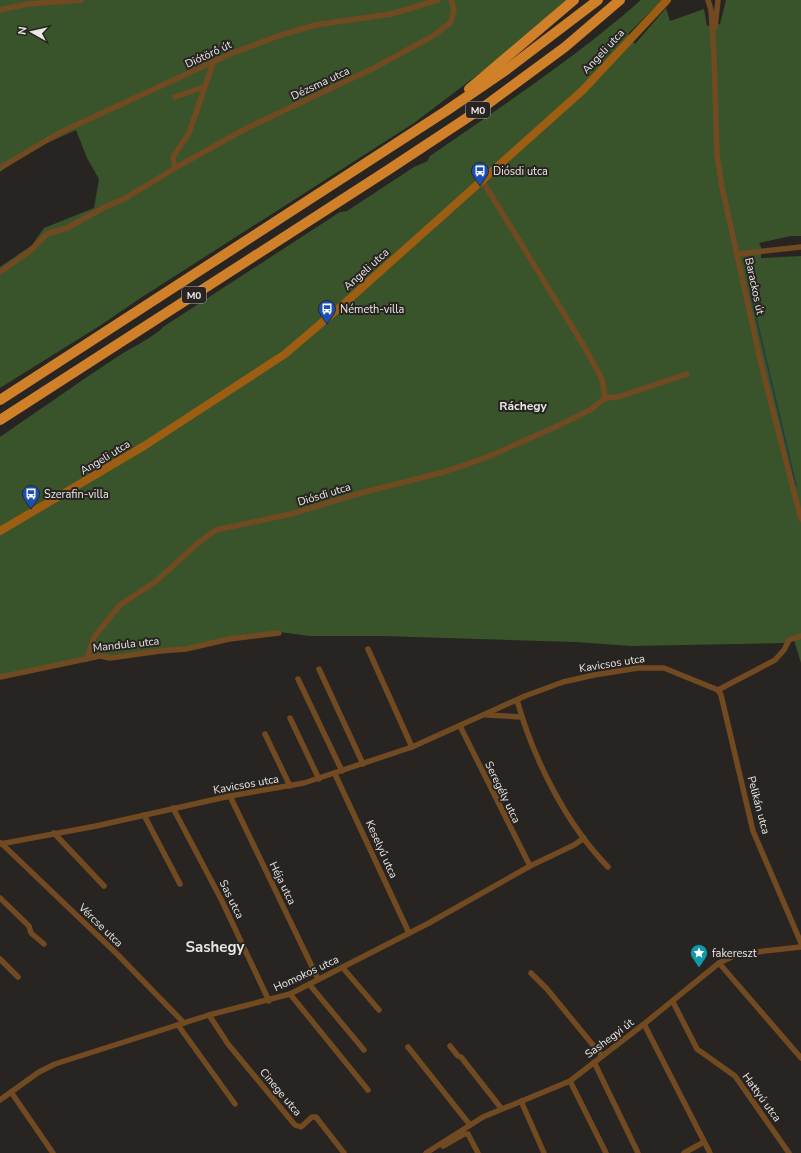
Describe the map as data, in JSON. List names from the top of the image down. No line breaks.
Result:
{"streets":{"highway":["M0"],"street":["Angeli utca","Diótörő út","Dézsma utca","Barackos út","Diósdi utca","Mandula utca","Kavicsos utca","Seregély utca","Pelikán utca","Keselyű utca","Héja utca","Sas utca","Vércse utca","Homokos utca","Sashegyi út","Cinege utca","Hattyú utca"]},"crossings":[["Diósdi utca","Mandula utca"],["Kavicsos utca","Seregély utca"],["Kavicsos utca","Pelikán utca"],["Kavicsos utca","Keselyű utca"],["Kavicsos utca","Héja utca"],["Kavicsos utca","Sas utca"],["Kavicsos utca","Vércse utca"],["Seregély utca","Homokos utca"],["Keselyű utca","Homokos utca"],["Héja utca","Homokos utca"],["Sas utca","Homokos utca"],["Vércse utca","Homokos utca"],["Homokos utca","Cinege utca"],["Sashegyi út","Hattyú utca"]],"districts":["Ráchegy","Sashegy"],"places":{"bus stop":["Diósdi utca","Németh-villa","Szerafin-villa"],"place":["fakereszt"]},"north":"left"}
